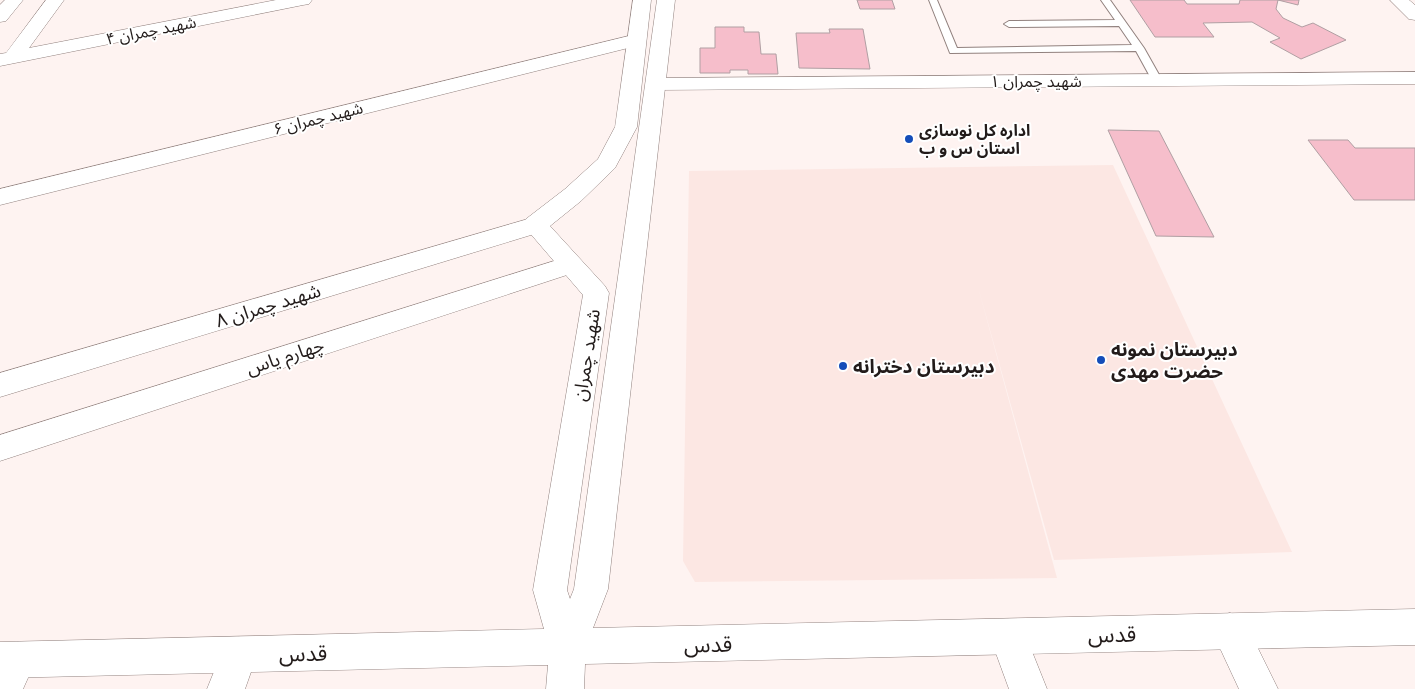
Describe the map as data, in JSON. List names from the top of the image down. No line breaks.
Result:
{"streets":{"street":["شهید چمران ۴","شهید چمران ۱","شهید چمران ۶","شهید چمران ۸","شهید چمران","چهارم یاس","قدس"]},"crossings":[["شهید چمران ۱","شهید چمران"],["شهید چمران ۸","شهید چمران"],["شهید چمران","چهارم یاس"],["شهید چمران","قدس"]],"places":["اداره کل نوسازی استان س و ب","دبیرستان نمونه حضرت مهدی","دبیرستان دخترانه"]}
